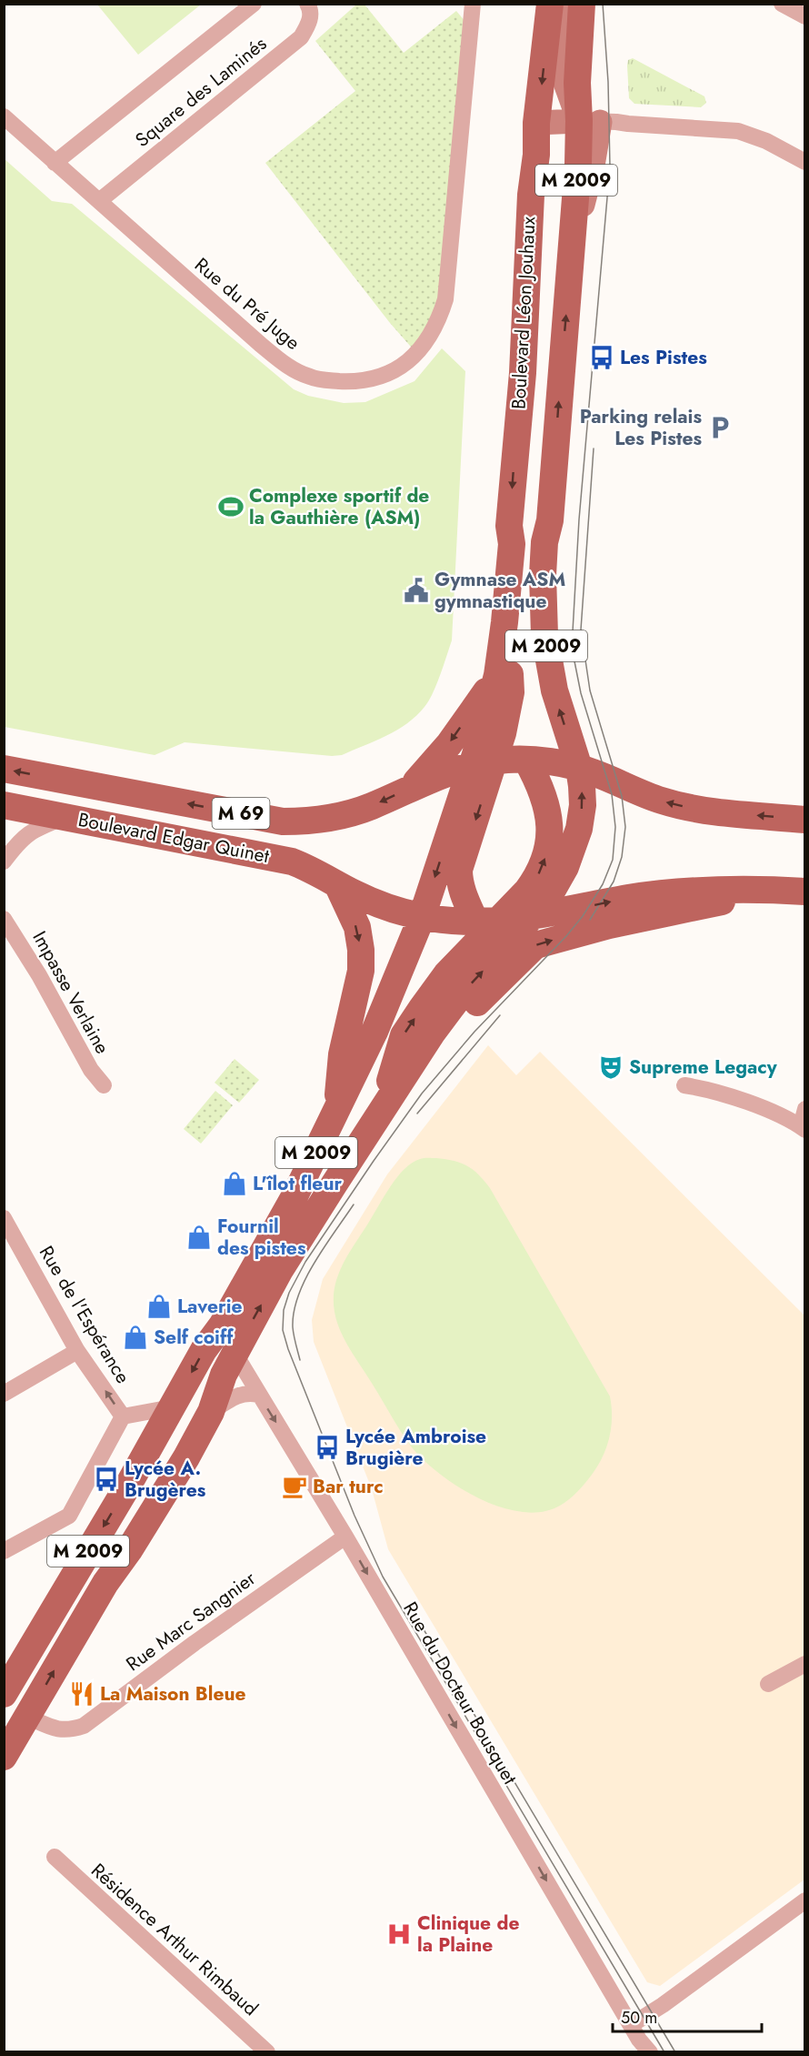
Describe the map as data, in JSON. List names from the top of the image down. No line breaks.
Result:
{"streets":{"main road":["M 2009","Boulevard Léon Jouhaux","M 69","Boulevard Edgar Quinet"],"street":["Square des Laminés","Rue du Pré Juge","Impasse Verlaine","Rue de l'Espérance","Rue Marc Sangnier","Rue du Docteur Bousquet","Résidence Arthur Rimbaud"]},"crossings":[["Square des Laminés","Rue du Pré Juge"],["M 2009","Boulevard Léon Jouhaux"],["M 2009","M 69"],["M 2009","Boulevard Edgar Quinet"],["M 2009","Rue Marc Sangnier"],["M 2009","Rue du Docteur Bousquet"],["Boulevard Léon Jouhaux","M 69"],["Boulevard Léon Jouhaux","Boulevard Edgar Quinet"],["M 69","Boulevard Edgar Quinet"],["Rue Marc Sangnier","Rue du Docteur Bousquet"]],"one_way":["Rue de l'Espérance","Rue du Docteur Bousquet"],"places":{"bus stop":["Les Pistes","Lycée Ambroise Brugière","Lycée A. Brugères"],"parking":["Parking relais Les Pistes"],"sports":["Complexe sportif de la Gauthière (ASM)"],"public building":["Gymnase ASM gymnastique"],"theatre":["Supreme Legacy"],"shop":["L'îlot fleur","Fournil des pistes","Laverie","Self coiff"],"cafe":["Bar turc"],"restaurant":["La Maison Bleue"],"hospital":["Clinique de la Plaine"]},"scale_bar":"50 m"}
